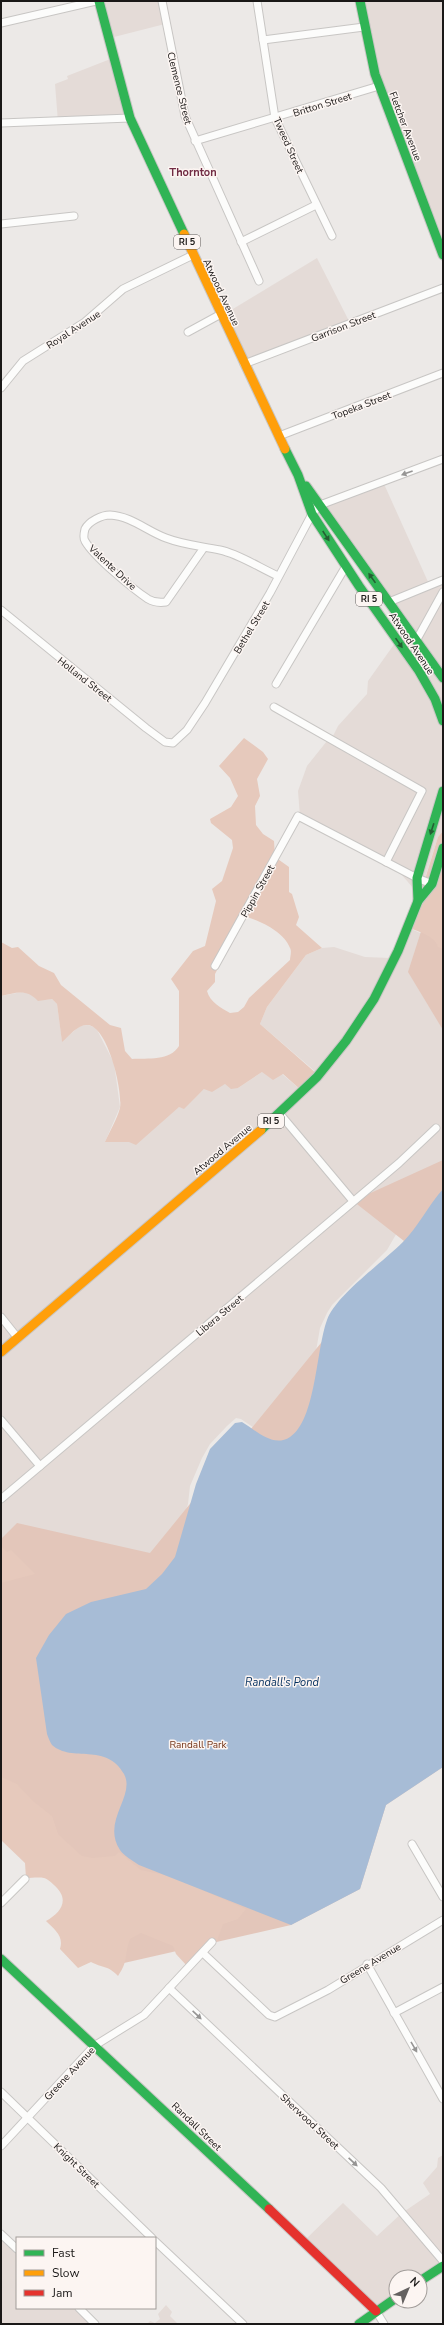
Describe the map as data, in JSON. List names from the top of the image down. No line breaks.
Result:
{"streets":{"main road":["Fletcher Avenue","RI 5","Atwood Avenue","Randall Street"],"street":["Clemence Street","Britton Street","Tweed Street","Garrison Street","Royal Avenue","Topeka Street","Valente Drive","Bethel Street","Holland Street","Pippin Street","Libera Street","Greene Avenue","Sherwood Street","Knight Street"]},"crossings":[["Clemence Street","Britton Street"],["Britton Street","Fletcher Avenue"],["Britton Street","Tweed Street"],["Atwood Avenue","Garrison Street"],["Atwood Avenue","Royal Avenue"],["Atwood Avenue","Topeka Street"],["Atwood Avenue","Bethel Street"],["Valente Drive","Bethel Street"],["Bethel Street","Holland Street"],["Greene Avenue","Sherwood Street"],["Greene Avenue","Randall Street"],["Greene Avenue","Knight Street"]],"one_way":["Sherwood Street"],"districts":["Thornton"],"water":["Randall's Pond"],"parks":["Randall Park"],"legend":["Fast","Slow","Jam"],"north":"top right"}
